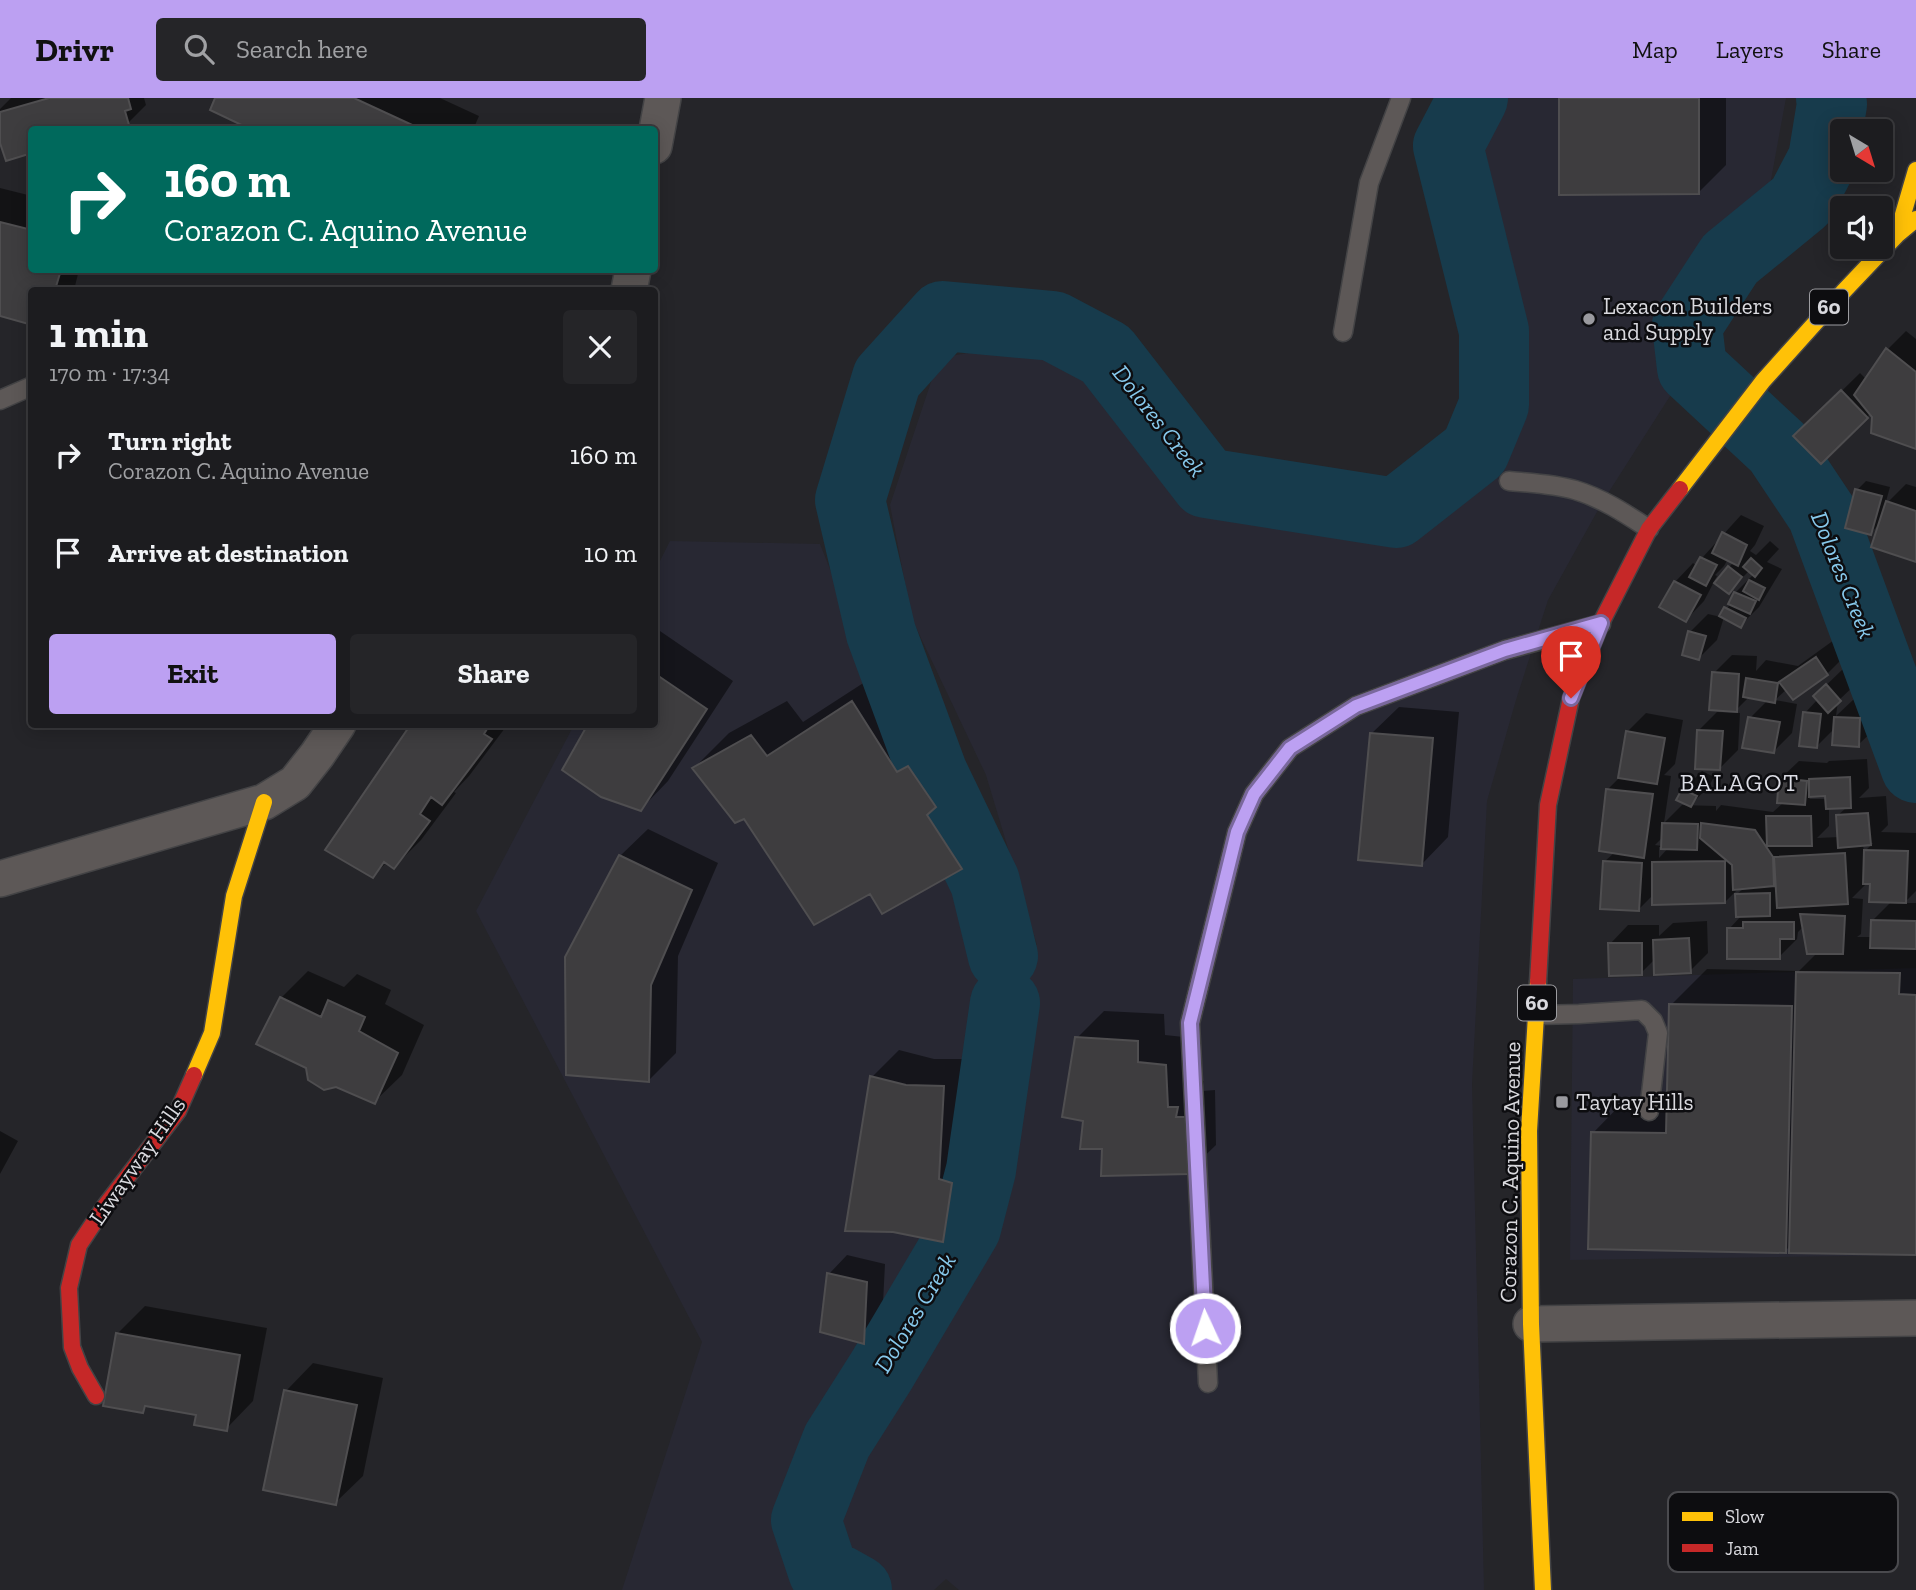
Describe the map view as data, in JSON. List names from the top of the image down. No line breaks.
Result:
{"streets":{"main road":["60","Liwayway Hills","Corazon C. Aquino Avenue"]},"districts":["BALAGOT"],"water":["Dolores Creek"],"places":{"other":["Lexacon Builders and Supply"],"transit":["Taytay Hills"]},"legend":["Slow","Jam"],"north":"bottom right","page":{"header":"Drivr","search":"Search here","nav":["Map","Layers","Share"],"turn":["160 m","Corazon C. Aquino Avenue"],"heading":["1 min","170 m · 17:34"],"list":[{"name":"Turn right","note":"Corazon C. Aquino Avenue","value":"160 m"},{"name":"Arrive at destination","value":"10 m"}],"buttons":["Exit","Share"]}}
